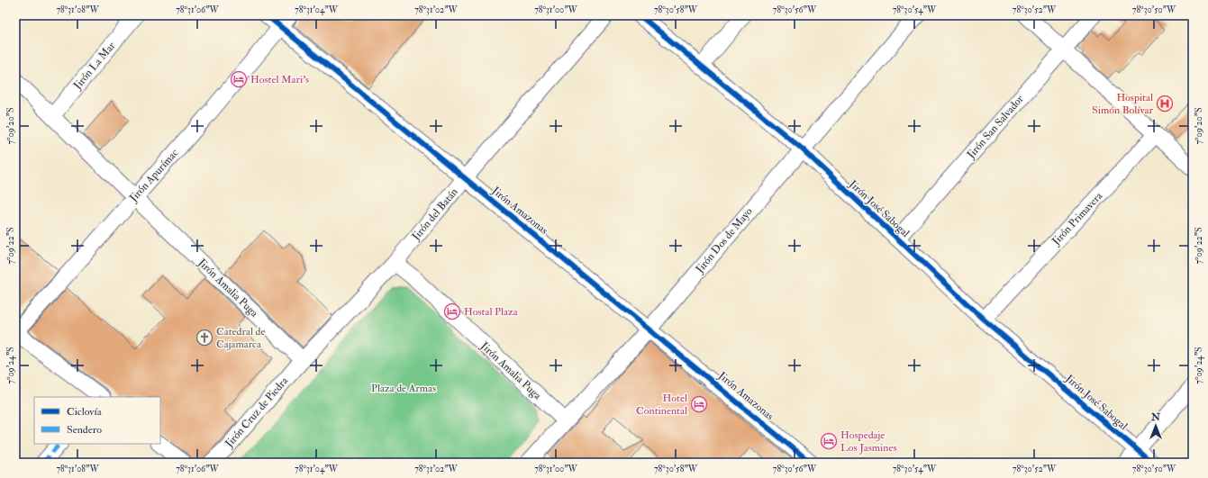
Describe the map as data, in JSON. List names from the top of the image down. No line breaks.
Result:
{"streets":{"street":["Jirón La Mar","Jirón San Salvador","Jirón Apurímac","Jirón José Sabogal","Jirón Amazonas","Jirón del Batán","Jirón Primavera","Jirón Dos de Mayo","Jirón Amalia Puga","Jirón Cruz de Piedra"]},"crossings":[["Jirón La Mar","Jirón Amalia Puga"],["Jirón San Salvador","Jirón José Sabogal"],["Jirón Apurímac","Jirón Amazonas"],["Jirón Apurímac","Jirón Amalia Puga"],["Jirón José Sabogal","Jirón Primavera"],["Jirón José Sabogal","Jirón Dos de Mayo"],["Jirón Amazonas","Jirón del Batán"],["Jirón Amazonas","Jirón Dos de Mayo"],["Jirón del Batán","Jirón Amalia Puga"],["Jirón del Batán","Jirón Cruz de Piedra"],["Jirón Dos de Mayo","Jirón Amalia Puga"],["Jirón Amalia Puga","Jirón Cruz de Piedra"]],"parks":["Plaza de Armas"],"places":{"hotel":["Hostel Mari's","Hostal Plaza","Hotel Continental","Hospedaje Los Jasmines"],"hospital":["Hospital Simón Bolívar"],"church":["Catedral de Cajamarca"]},"legend":["Ciclovía","Sendero"],"north":"top","coordinates":["78°31'08\"W","78°31'06\"W","78°31'04\"W","78°31'02\"W","78°31'00\"W","78°30'58\"W","78°30'56\"W","78°30'54\"W","78°30'52\"W","78°30'50\"W","7°09'20\"S","7°09'22\"S","7°09'24\"S"]}
